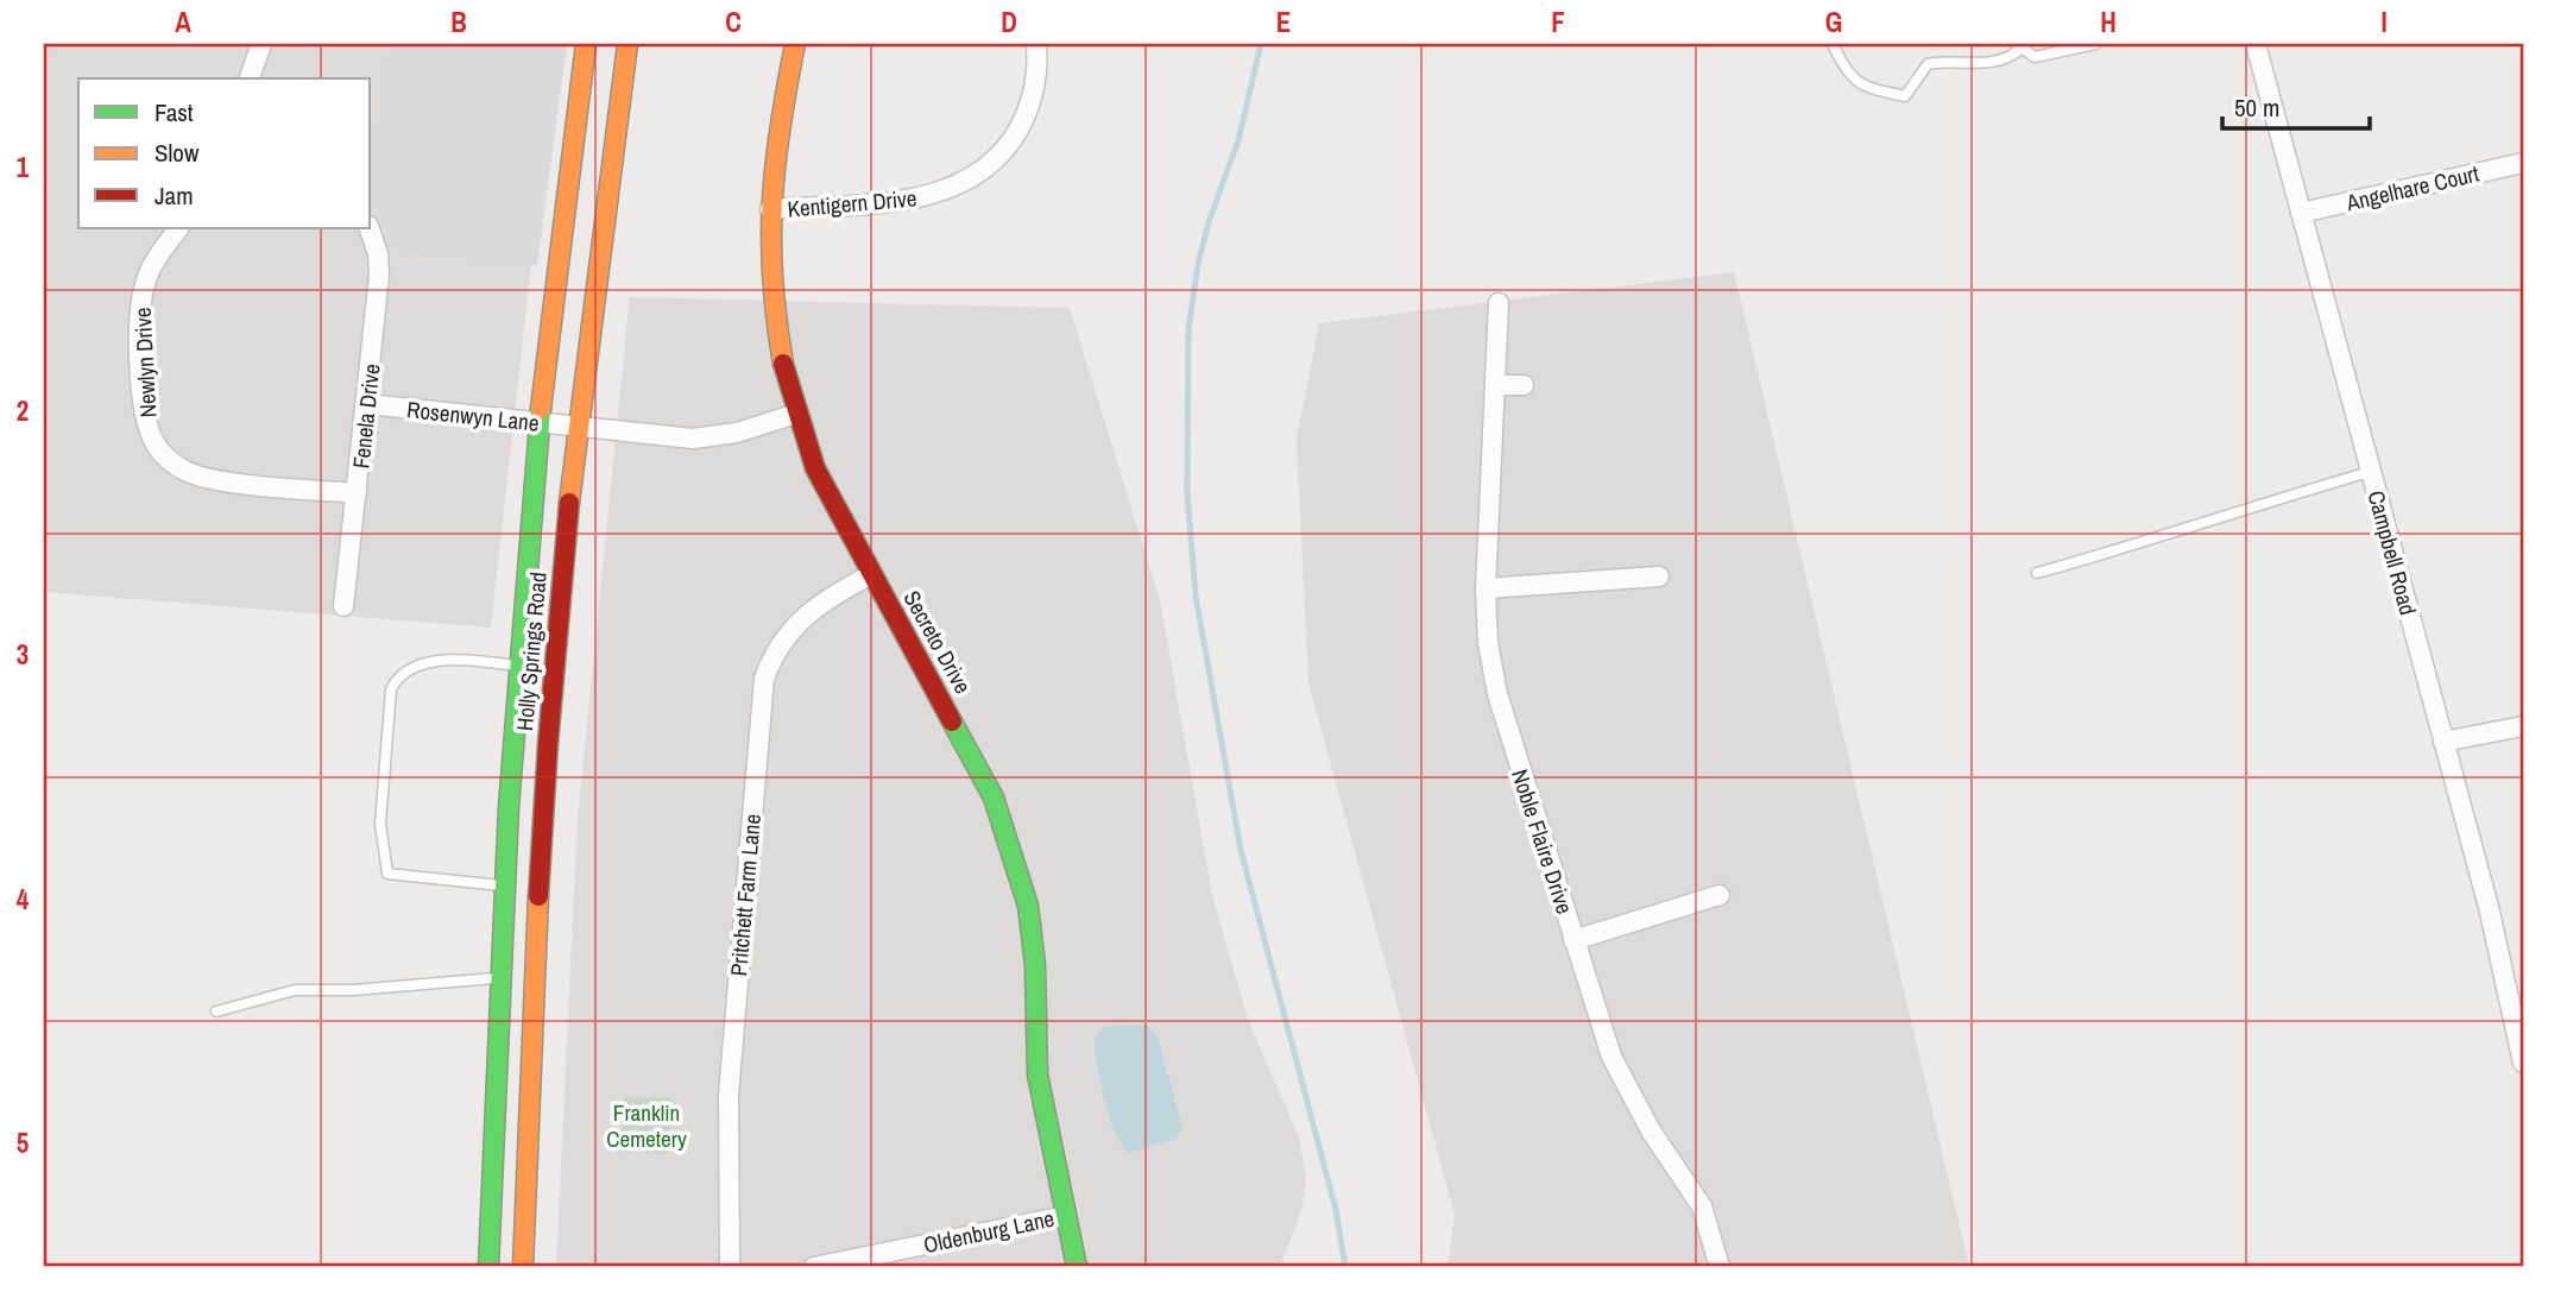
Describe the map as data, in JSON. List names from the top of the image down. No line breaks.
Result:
{"streets":{"main road":["Secreto Drive","Holly Springs Road"],"street":["Angelhare Court","Kentigern Drive","Newlyn Drive","Fenela Drive","Rosenwyn Lane","Campbell Road","Noble Flaire Drive","Pritchett Farm Lane","Oldenburg Lane"]},"crossings":[["Angelhare Court","Campbell Road"],["Kentigern Drive","Secreto Drive"],["Newlyn Drive","Fenela Drive"],["Fenela Drive","Rosenwyn Lane"],["Rosenwyn Lane","Secreto Drive"],["Rosenwyn Lane","Holly Springs Road"],["Secreto Drive","Pritchett Farm Lane"],["Secreto Drive","Oldenburg Lane"]],"parks":["Franklin Cemetery"],"legend":["Fast","Slow","Jam"],"scale_bar":"50 m","grid":{"columns":["A","B","C","D","E","F","G","H","I"],"rows":["1","2","3","4","5"]}}
